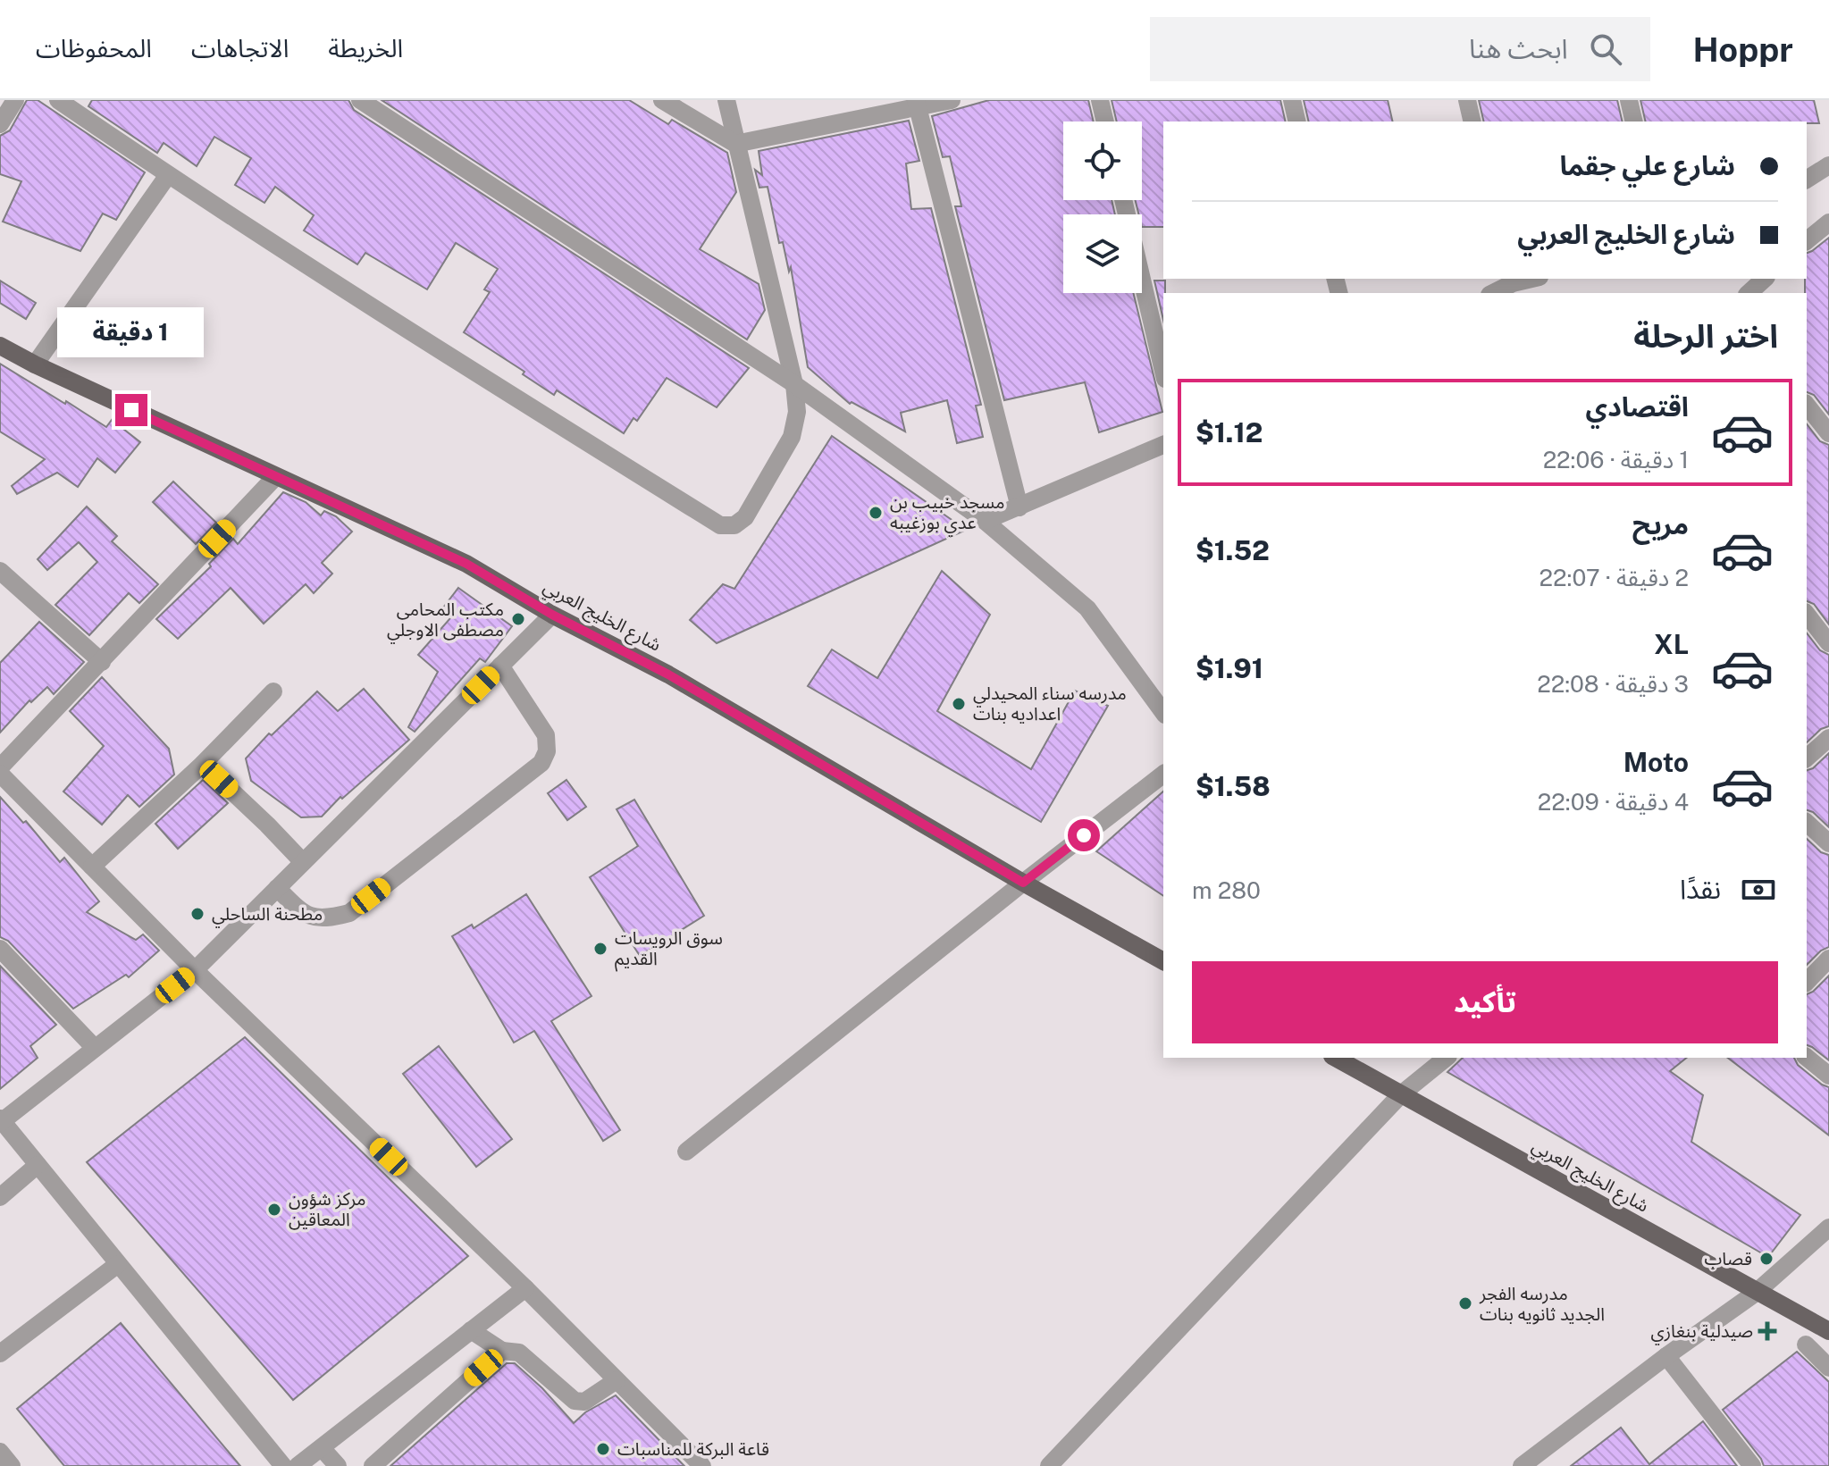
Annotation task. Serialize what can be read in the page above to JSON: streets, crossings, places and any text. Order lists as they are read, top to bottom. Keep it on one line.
{"streets":{"main road":["شارع الخليج العربي"]},"places":{"other":["مسجد خبيب بن عدي بوزغيبه","مكتب المحامي مصطفى الاوجلي","مدرسه سناء المحيدلي اعداديه بنات","مطحنة الساحلي","سوق الرويسات القديم","مركز شؤون المعاقين","قصاب","مدرسه الفجر الجديد ثانويه بنات","قاعة البركة للمناسبات"],"health":["صيدلية بنغازي"]},"page":{"header":"Hoppr","search":"ابحث هنا","nav":["الخريطة","الاتجاهات","المحفوظات"],"banner":["شارع علي جقما","شارع الخليج العربي"],"heading":"اختر الرحلة","bubble":"1 دقيقة","list":[{"name":"اقتصادي","note":"1 دقيقة · 22:06","value":"$1.12"},{"name":"مريح","note":"2 دقيقة · 22:07","value":"$1.52"},{"name":"XL","note":"3 دقيقة · 22:08","value":"$1.91"},{"name":"Moto","note":"4 دقيقة · 22:09","value":"$1.58"}],"pay":["نقدًا","280 m"],"buttons":"تأكيد"}}
